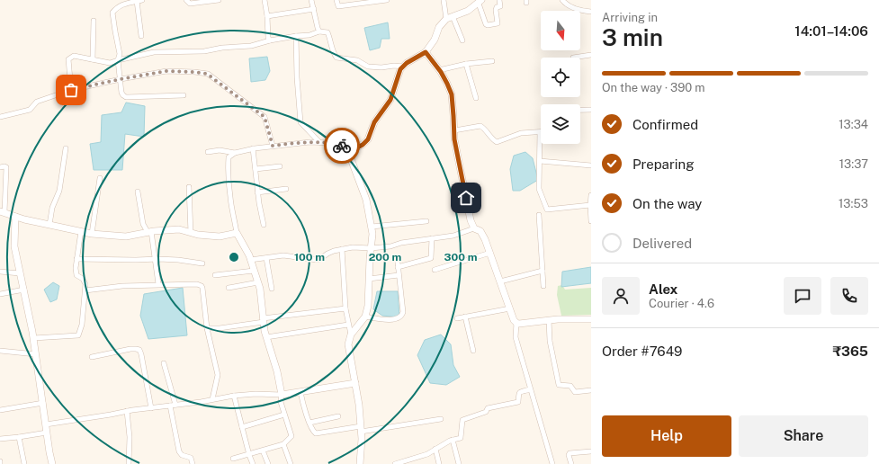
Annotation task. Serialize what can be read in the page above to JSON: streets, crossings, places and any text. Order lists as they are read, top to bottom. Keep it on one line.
{"north":"bottom","page":{"heading":["3 min","Arriving in","14:01–14:06"],"panel":["Alex","Courier · 4.6","Order #7649","₹365"],"bar":"On the way · 390 m","list":[["Confirmed","13:34"],["Preparing","13:37"],["On the way","13:53"],"Delivered"],"buttons":["Help","Share"]},"rings":["100 m","200 m","300 m"]}
